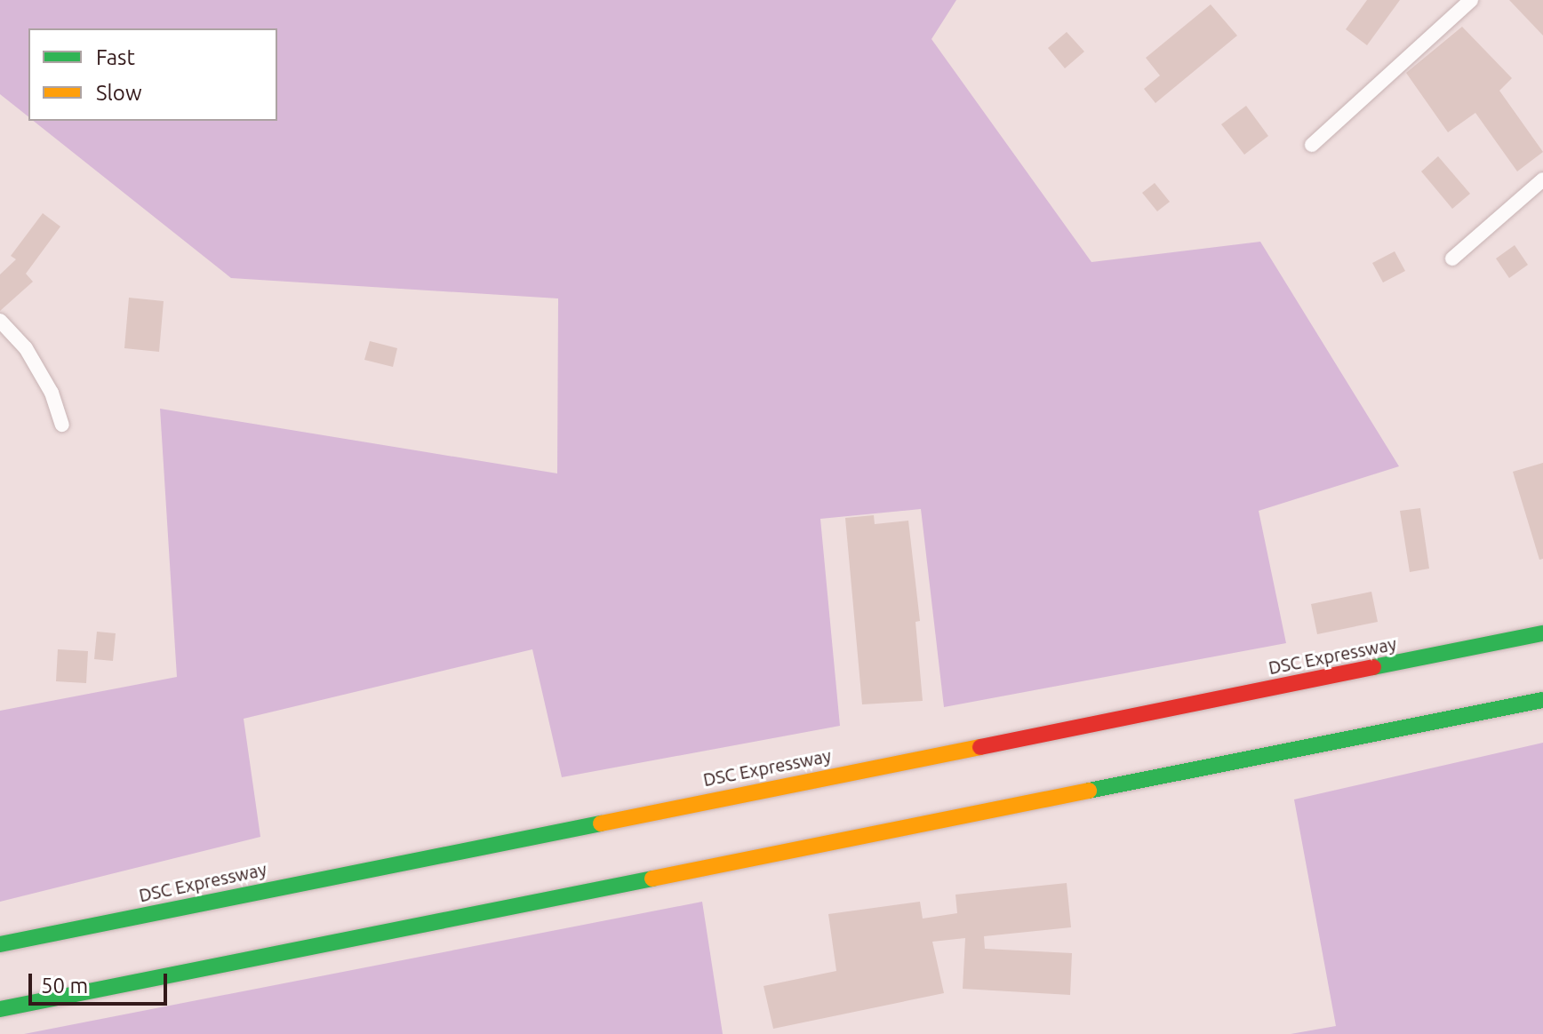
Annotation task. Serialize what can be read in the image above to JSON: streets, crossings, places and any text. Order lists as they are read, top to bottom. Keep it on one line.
{"streets":{"main road":["DSC Expressway"]},"legend":["Fast","Slow"],"scale_bar":"50 m"}
